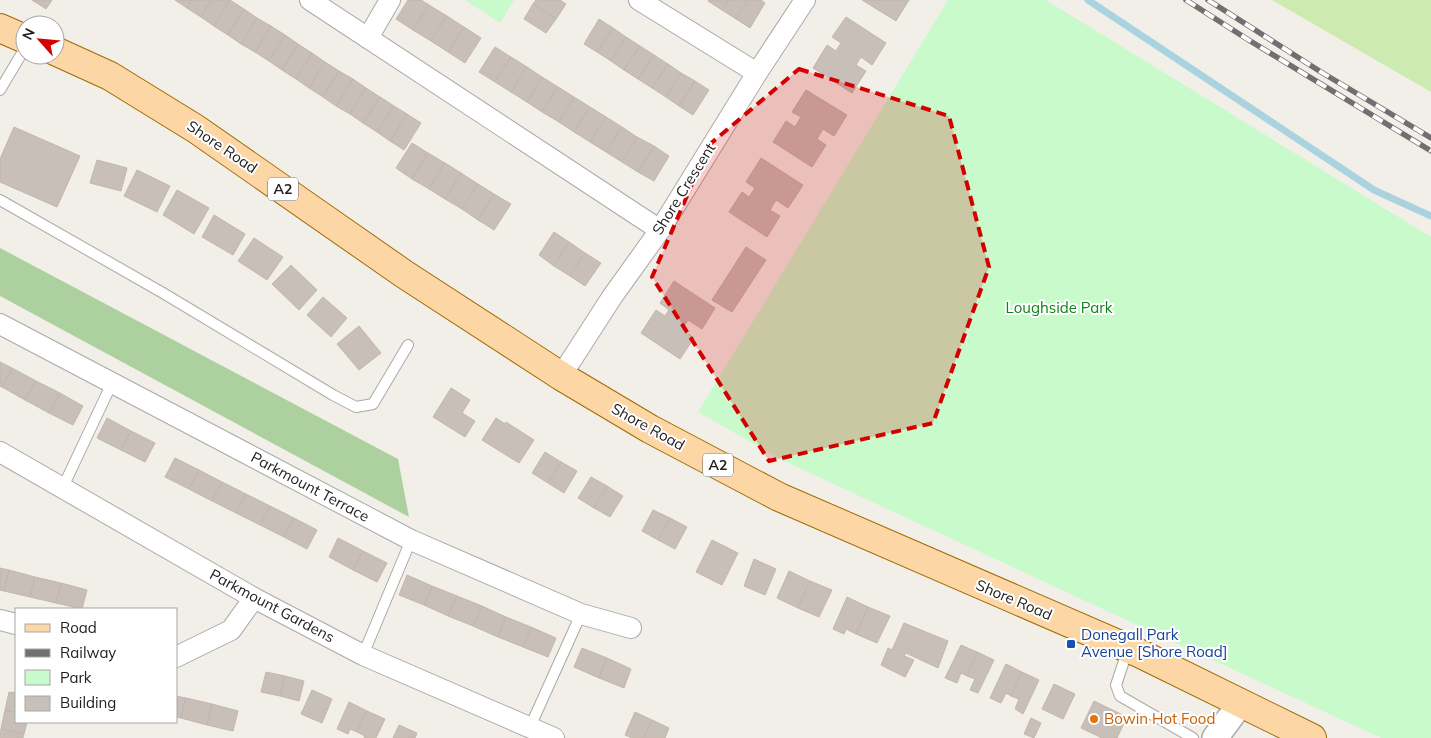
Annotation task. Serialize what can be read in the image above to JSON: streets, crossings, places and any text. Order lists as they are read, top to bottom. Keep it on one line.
{"streets":{"main road":["Shore Road","A2"],"street":["Shore Crescent","Parkmount Terrace","Parkmount Gardens"]},"crossings":[["Shore Road","Shore Crescent"]],"parks":["Loughside Park"],"places":{"transit":["Donegall Park Avenue [Shore Road]"],"other":["Bowin Hot Food"]},"legend":["Road","Railway","Park","Building"],"north":"top left"}
